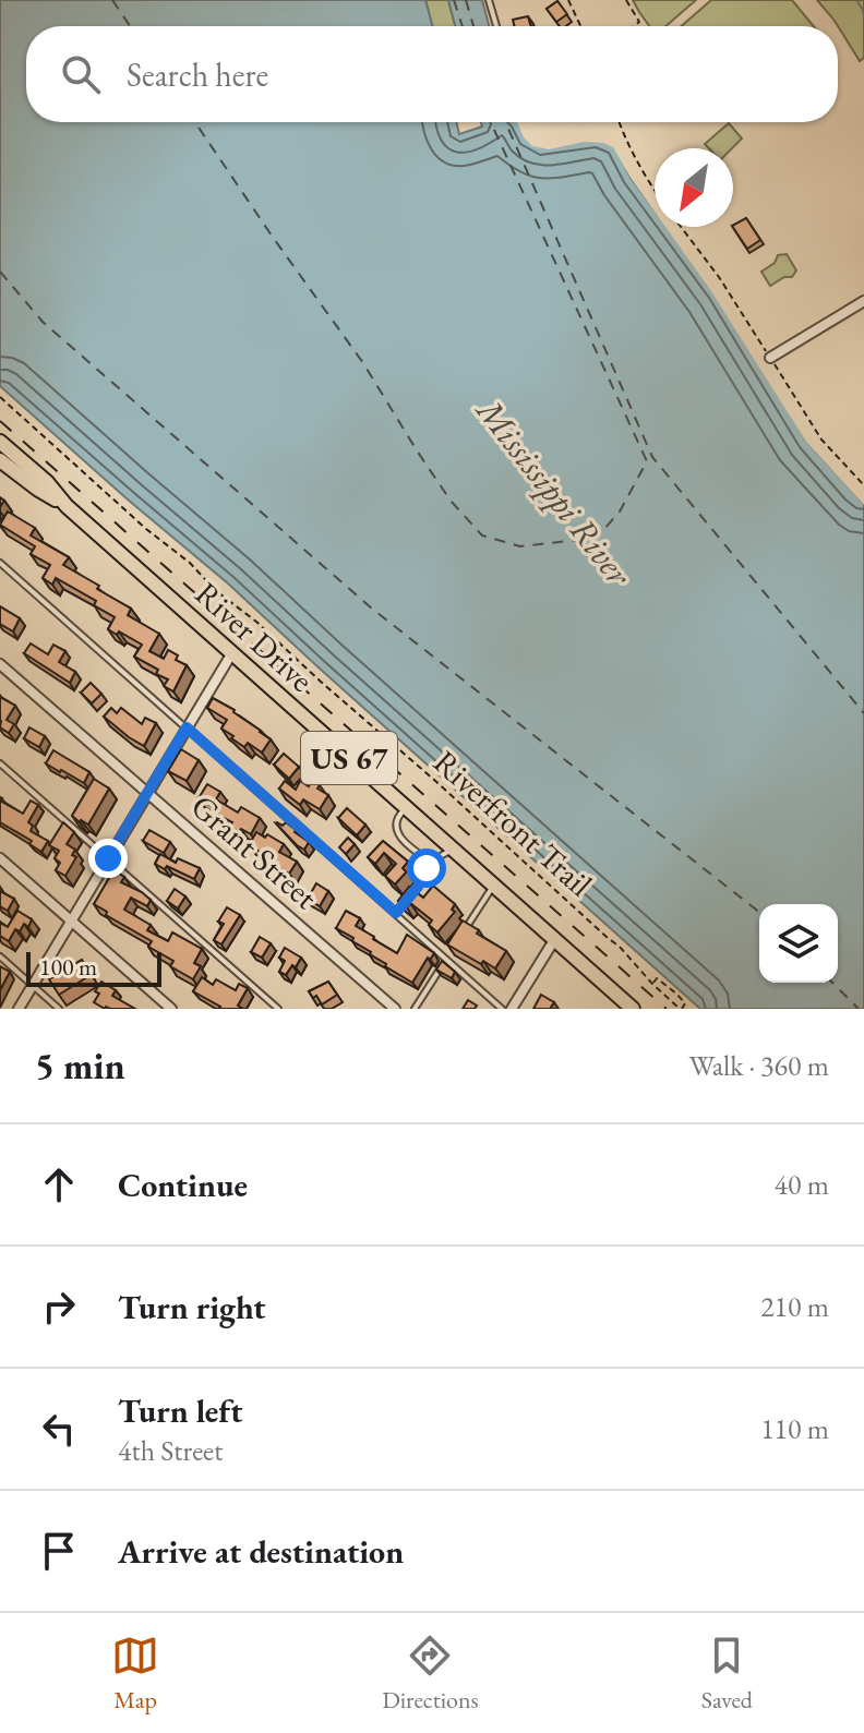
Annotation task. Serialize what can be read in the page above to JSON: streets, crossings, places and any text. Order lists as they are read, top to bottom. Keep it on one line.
{"streets":{"main road":["River Drive","US 67"],"street":["Grant Street"],"path":["Riverfront Trail"]},"crossings":[["River Drive","US 67"]],"water":["Mississippi River"],"scale_bar":"100 m","north":"bottom left","page":{"search":"Search here","scale":"100 m","heading":["5 min","Walk · 360 m"],"list":[["Continue","40 m"],["Turn right","210 m"],["Turn left","4th Street","110 m"],"Arrive at destination"],"nav":["Map","Directions","Saved"]}}
